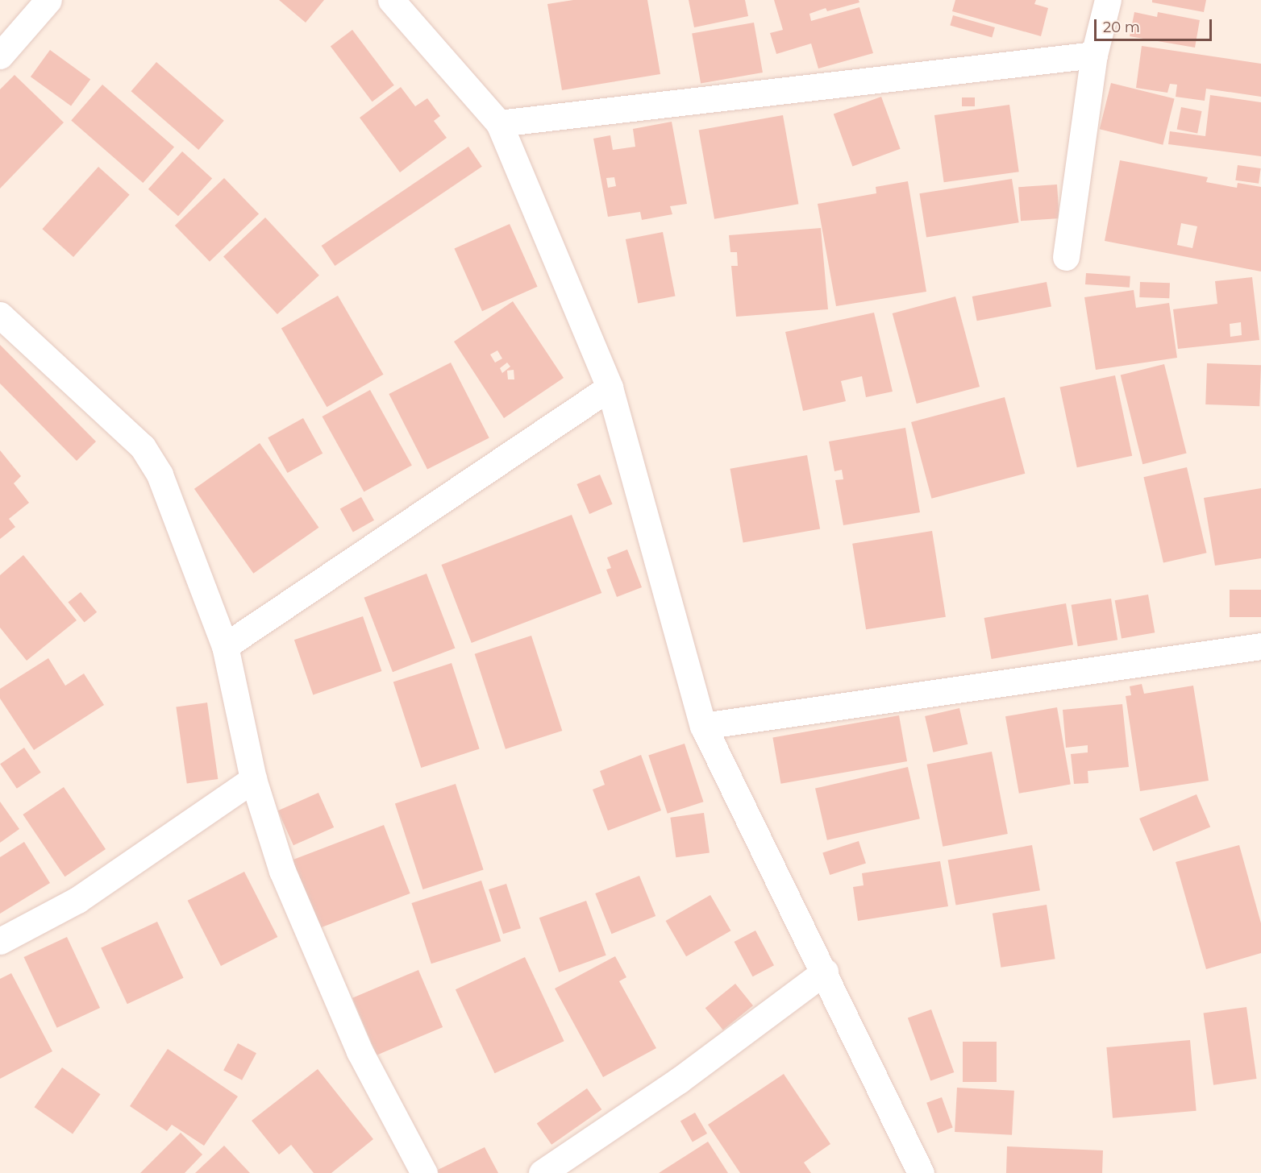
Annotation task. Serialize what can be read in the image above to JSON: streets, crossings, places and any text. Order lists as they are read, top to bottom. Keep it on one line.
{"scale_bar":"20 m"}
